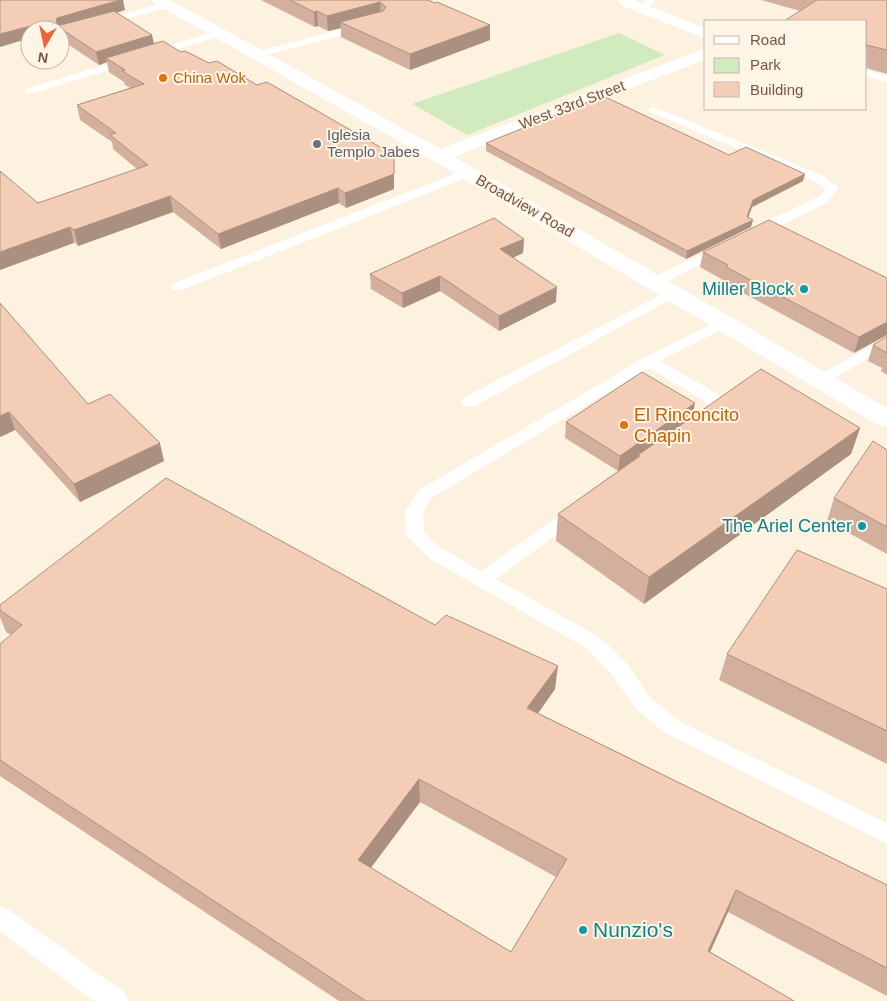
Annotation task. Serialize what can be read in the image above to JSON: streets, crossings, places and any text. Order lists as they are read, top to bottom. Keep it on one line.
{"streets":{"main road":["West 33rd Street","Broadview Road"]},"crossings":[["West 33rd Street","Broadview Road"]],"places":["China Wok","Iglesia Templo Jabes","Miller Block","El Rinconcito Chapin","The Ariel Center","Nunzio's"],"legend":["Road","Park","Building"],"north":"bottom"}
